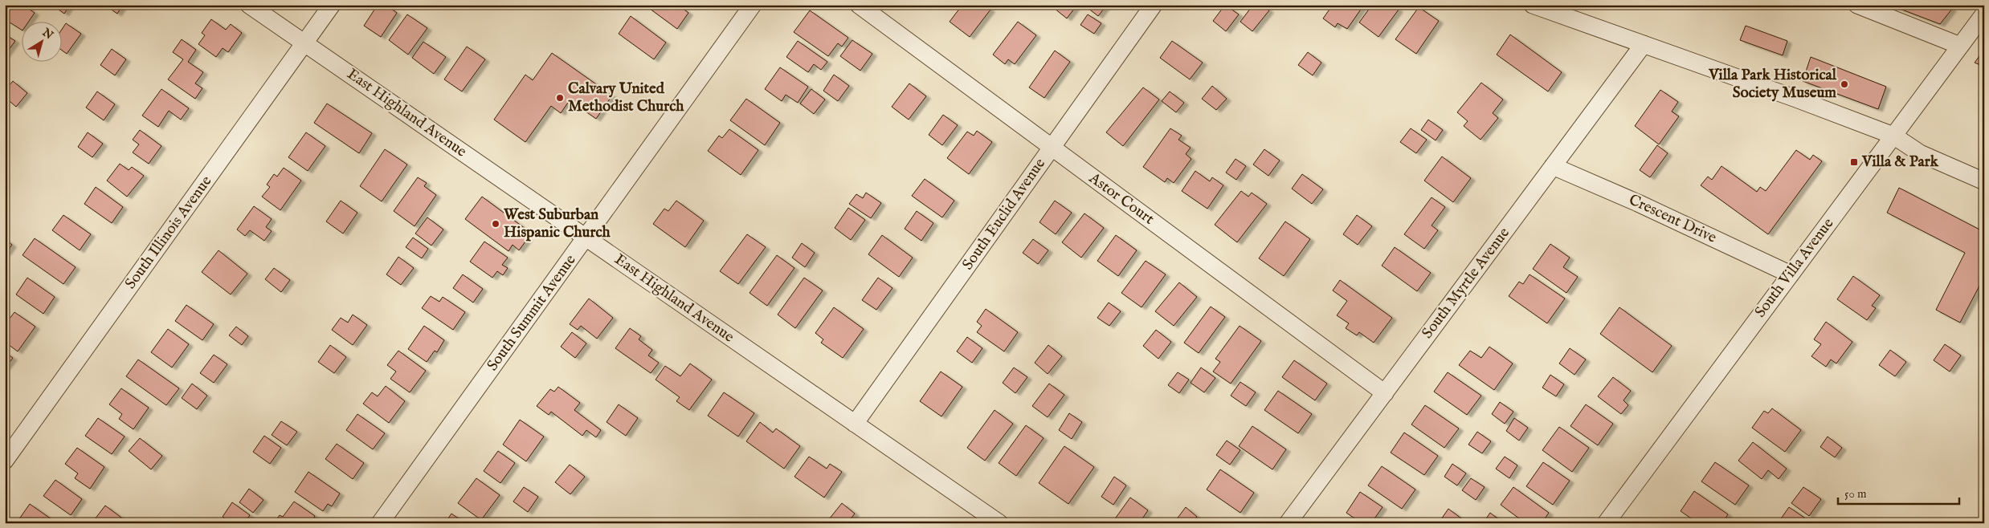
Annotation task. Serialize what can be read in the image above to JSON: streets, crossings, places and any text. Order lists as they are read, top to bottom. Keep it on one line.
{"streets":{"street":["East Highland Avenue","Astor Court","South Euclid Avenue","Crescent Drive","South Illinois Avenue","South Villa Avenue","South Myrtle Avenue","South Summit Avenue"]},"crossings":[["East Highland Avenue","South Euclid Avenue"],["East Highland Avenue","South Illinois Avenue"],["East Highland Avenue","South Summit Avenue"],["Astor Court","South Euclid Avenue"],["Astor Court","South Myrtle Avenue"],["Crescent Drive","South Villa Avenue"],["Crescent Drive","South Myrtle Avenue"]],"places":{"other":["Villa Park Historical Society Museum","Calvary United Methodist Church","West Suburban Hispanic Church"],"transit":["Villa & Park"]},"scale_bar":"50 m","north":"top right"}
